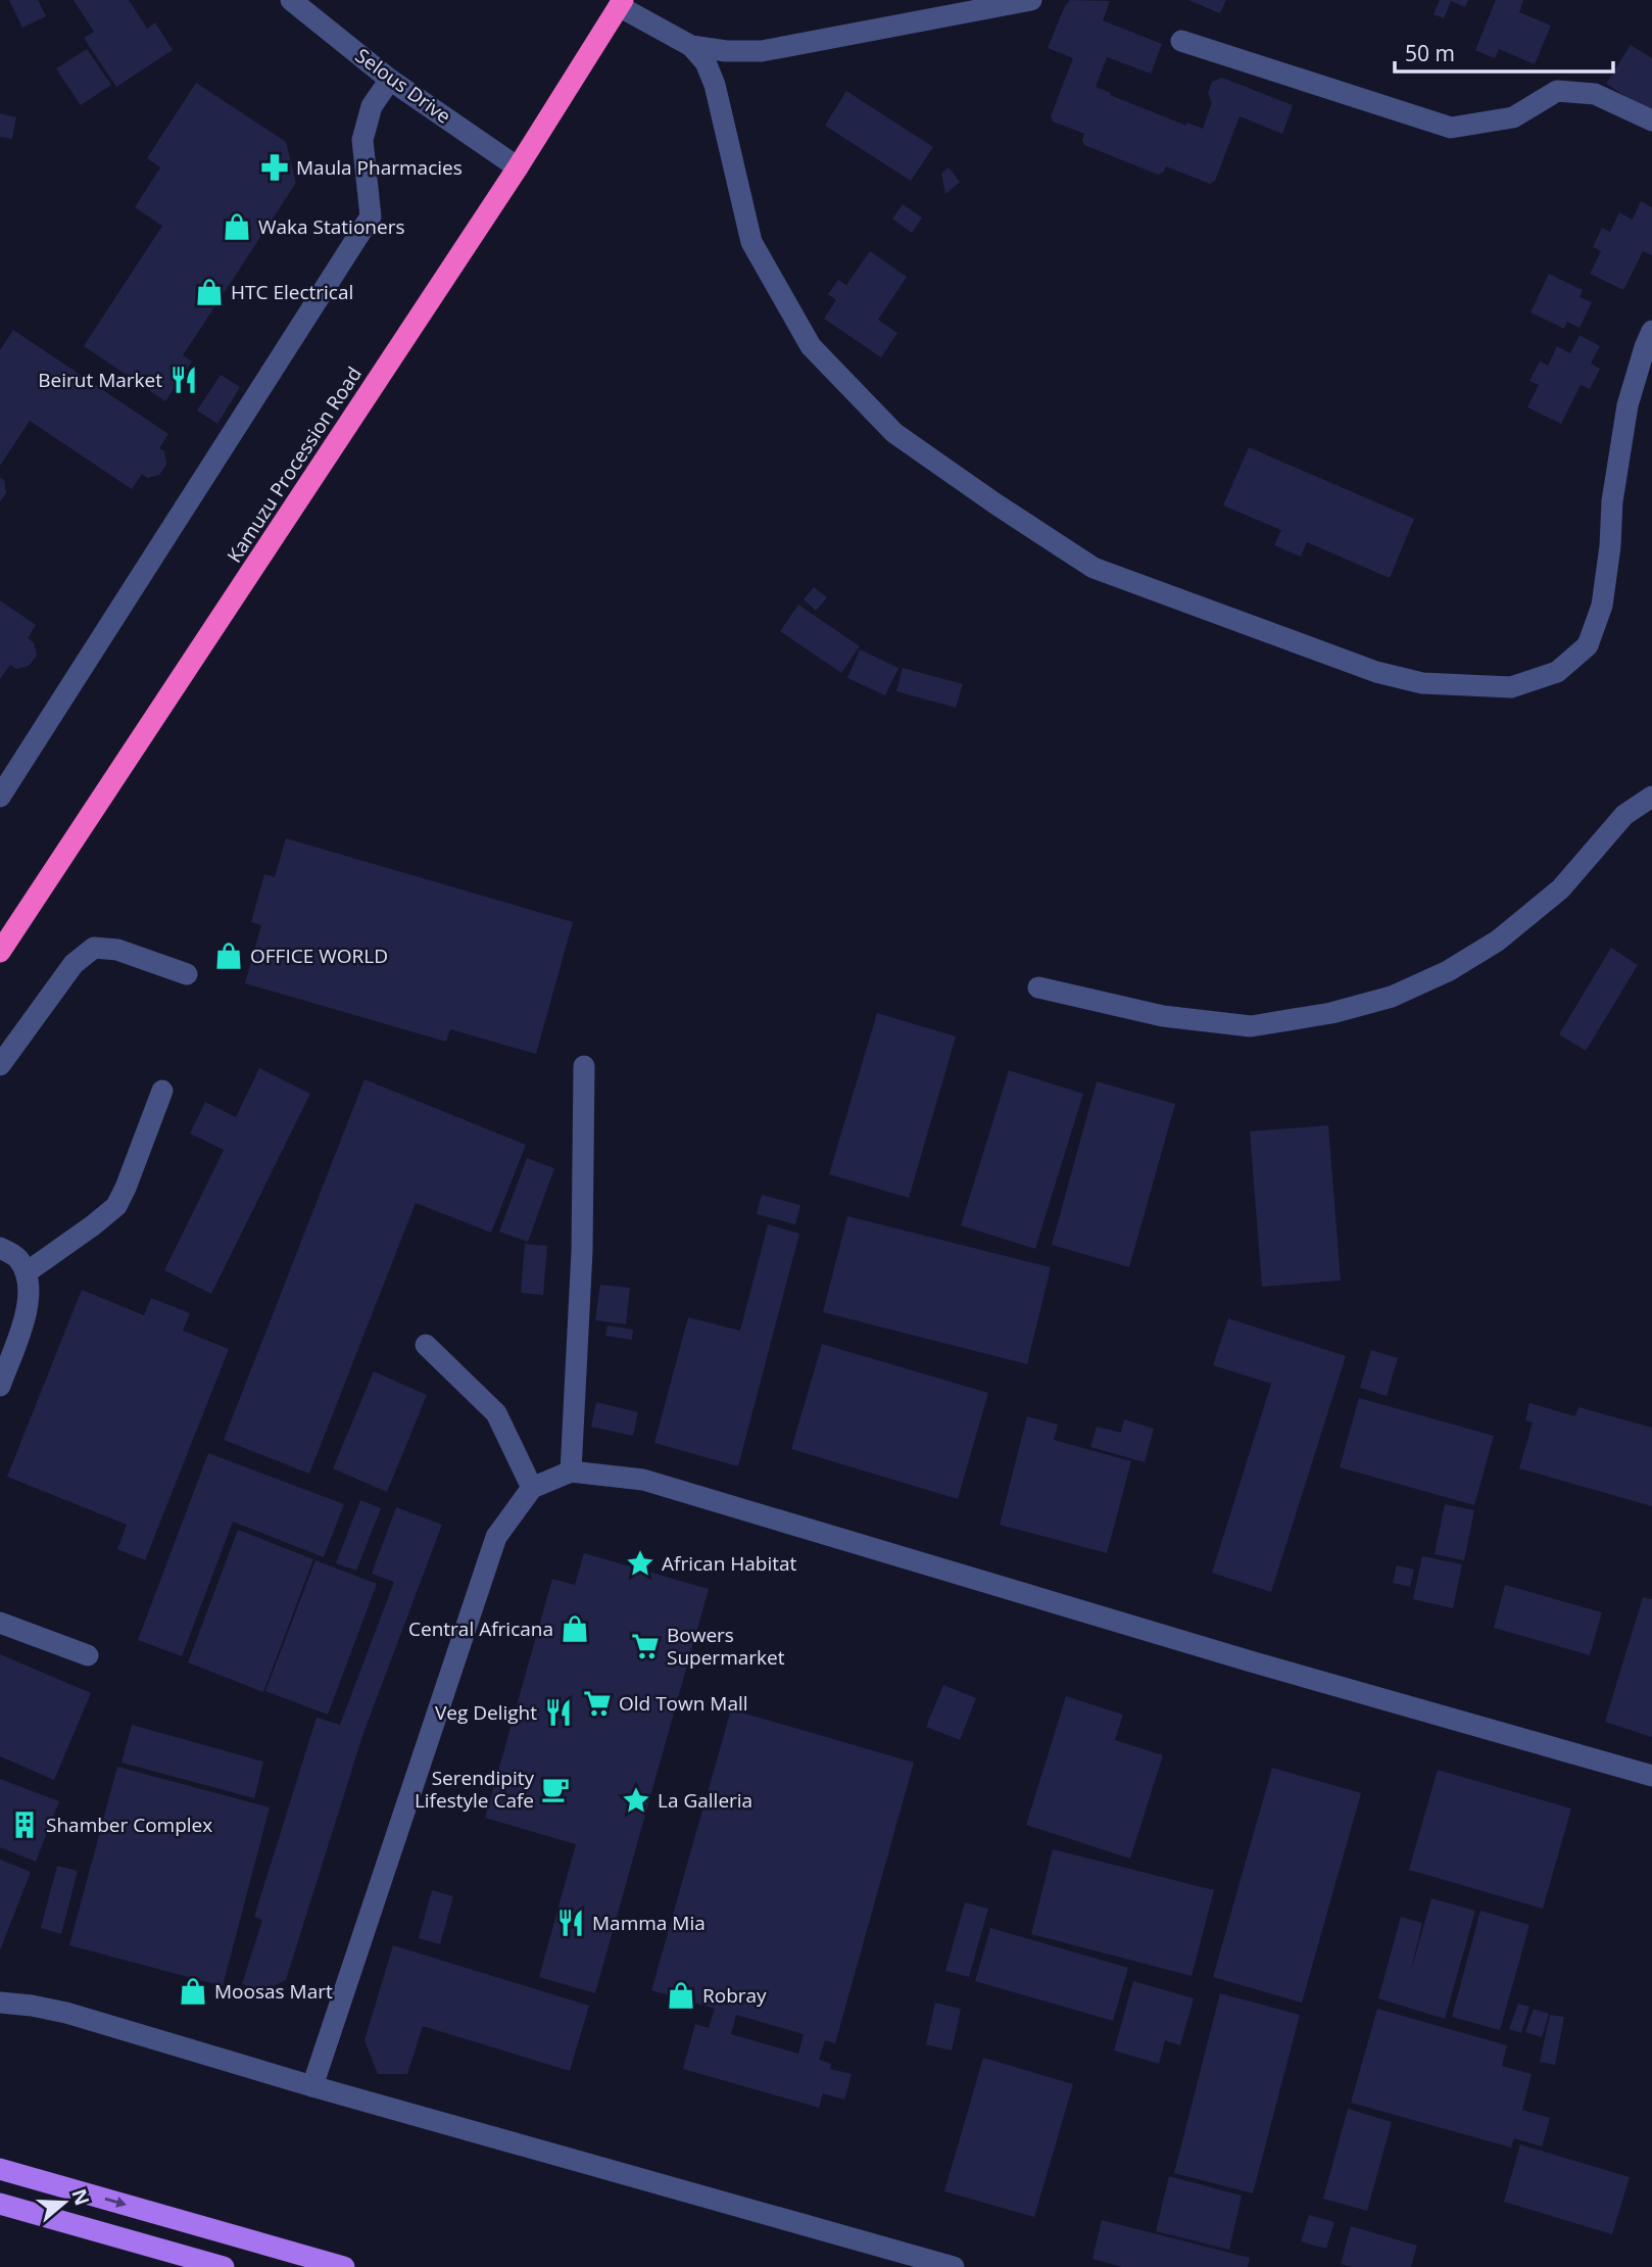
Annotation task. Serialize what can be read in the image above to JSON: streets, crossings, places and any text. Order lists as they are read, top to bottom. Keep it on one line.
{"streets":{"highway":["Kamuzu Procession Road"],"street":["Selous Drive"]},"crossings":[["Selous Drive","Kamuzu Procession Road"]],"places":{"pharmacy":["Maula Pharmacies"],"shop":["Waka Stationers","HTC Electrical","OFFICE WORLD","Central Africana","Moosas Mart","Robray"],"restaurant":["Beirut Market","Veg Delight","Mamma Mia"],"place":["African Habitat","La Galleria"],"supermarket":["Bowers Supermarket","Old Town Mall"],"cafe":["Serendipity Lifestyle Cafe"],"building":["Shamber Complex"]},"scale_bar":"50 m","north":"right"}
